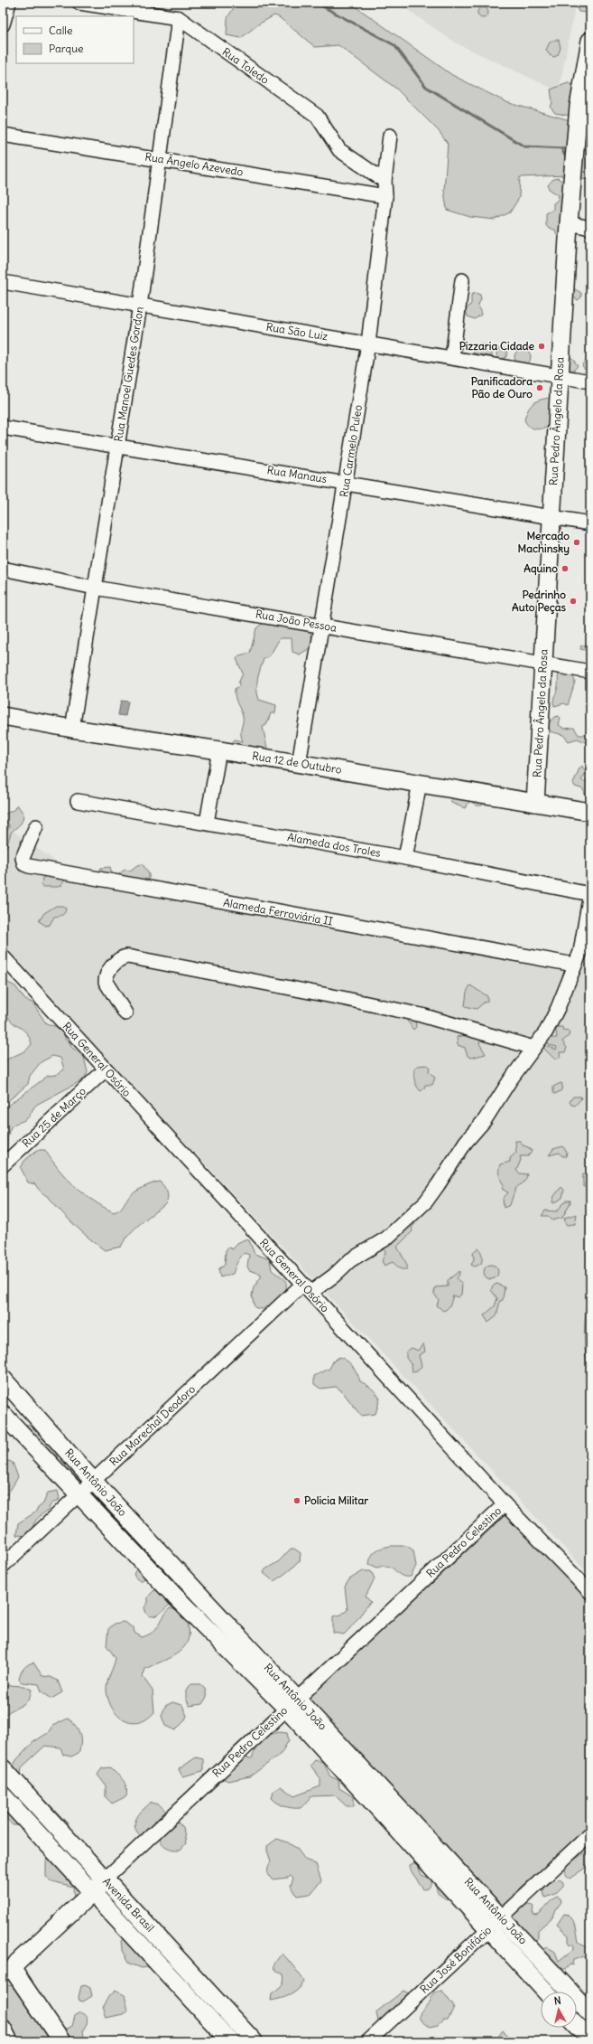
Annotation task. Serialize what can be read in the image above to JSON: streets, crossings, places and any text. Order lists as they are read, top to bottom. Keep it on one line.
{"streets":{"main road":["Rua Pedro Ângelo da Rosa","Rua 12 de Outubro","Rua Antônio João","Rua Pedro Celestino","Avenida Brasil"],"street":["Rua Toledo","Rua Ângelo Azevedo","Rua São Luiz","Rua Manoel Guedes Gordon","Rua Carmelo Puleo","Rua Manaus","Rua João Pessoa","Alameda dos Troles","Alameda Ferroviária II","Rua General Osório","Rua 25 de Março","Rua Marechal Deodoro","Rua José Bonifácio"]},"crossings":[["Rua Toledo","Rua Manoel Guedes Gordon"],["Rua Toledo","Rua Carmelo Puleo"],["Rua Ângelo Azevedo","Rua Manoel Guedes Gordon"],["Rua Ângelo Azevedo","Rua Carmelo Puleo"],["Rua São Luiz","Rua Manoel Guedes Gordon"],["Rua São Luiz","Rua Pedro Ângelo da Rosa"],["Rua São Luiz","Rua Carmelo Puleo"],["Rua Manoel Guedes Gordon","Rua Manaus"],["Rua Manoel Guedes Gordon","Rua João Pessoa"],["Rua Manoel Guedes Gordon","Rua 12 de Outubro"],["Rua Pedro Ângelo da Rosa","Rua Manaus"],["Rua Pedro Ângelo da Rosa","Rua João Pessoa"],["Rua Pedro Ângelo da Rosa","Rua 12 de Outubro"],["Rua Carmelo Puleo","Rua Manaus"],["Rua Carmelo Puleo","Rua João Pessoa"],["Rua Carmelo Puleo","Rua 12 de Outubro"],["Alameda dos Troles","Rua Marechal Deodoro"],["Alameda Ferroviária II","Rua Marechal Deodoro"],["Rua General Osório","Rua 25 de Março"],["Rua General Osório","Rua Marechal Deodoro"],["Rua General Osório","Rua Pedro Celestino"],["Rua Marechal Deodoro","Rua Antônio João"],["Rua Antônio João","Rua Pedro Celestino"],["Rua Antônio João","Rua José Bonifácio"],["Rua Pedro Celestino","Avenida Brasil"]],"places":["Pizzaria Cidade","Panificadora Pão de Ouro","Mercado Machinsky","Aquino","Pedrinho Auto Peças","Policia Militar"],"legend":["Calle","Parque"],"north":"top"}
